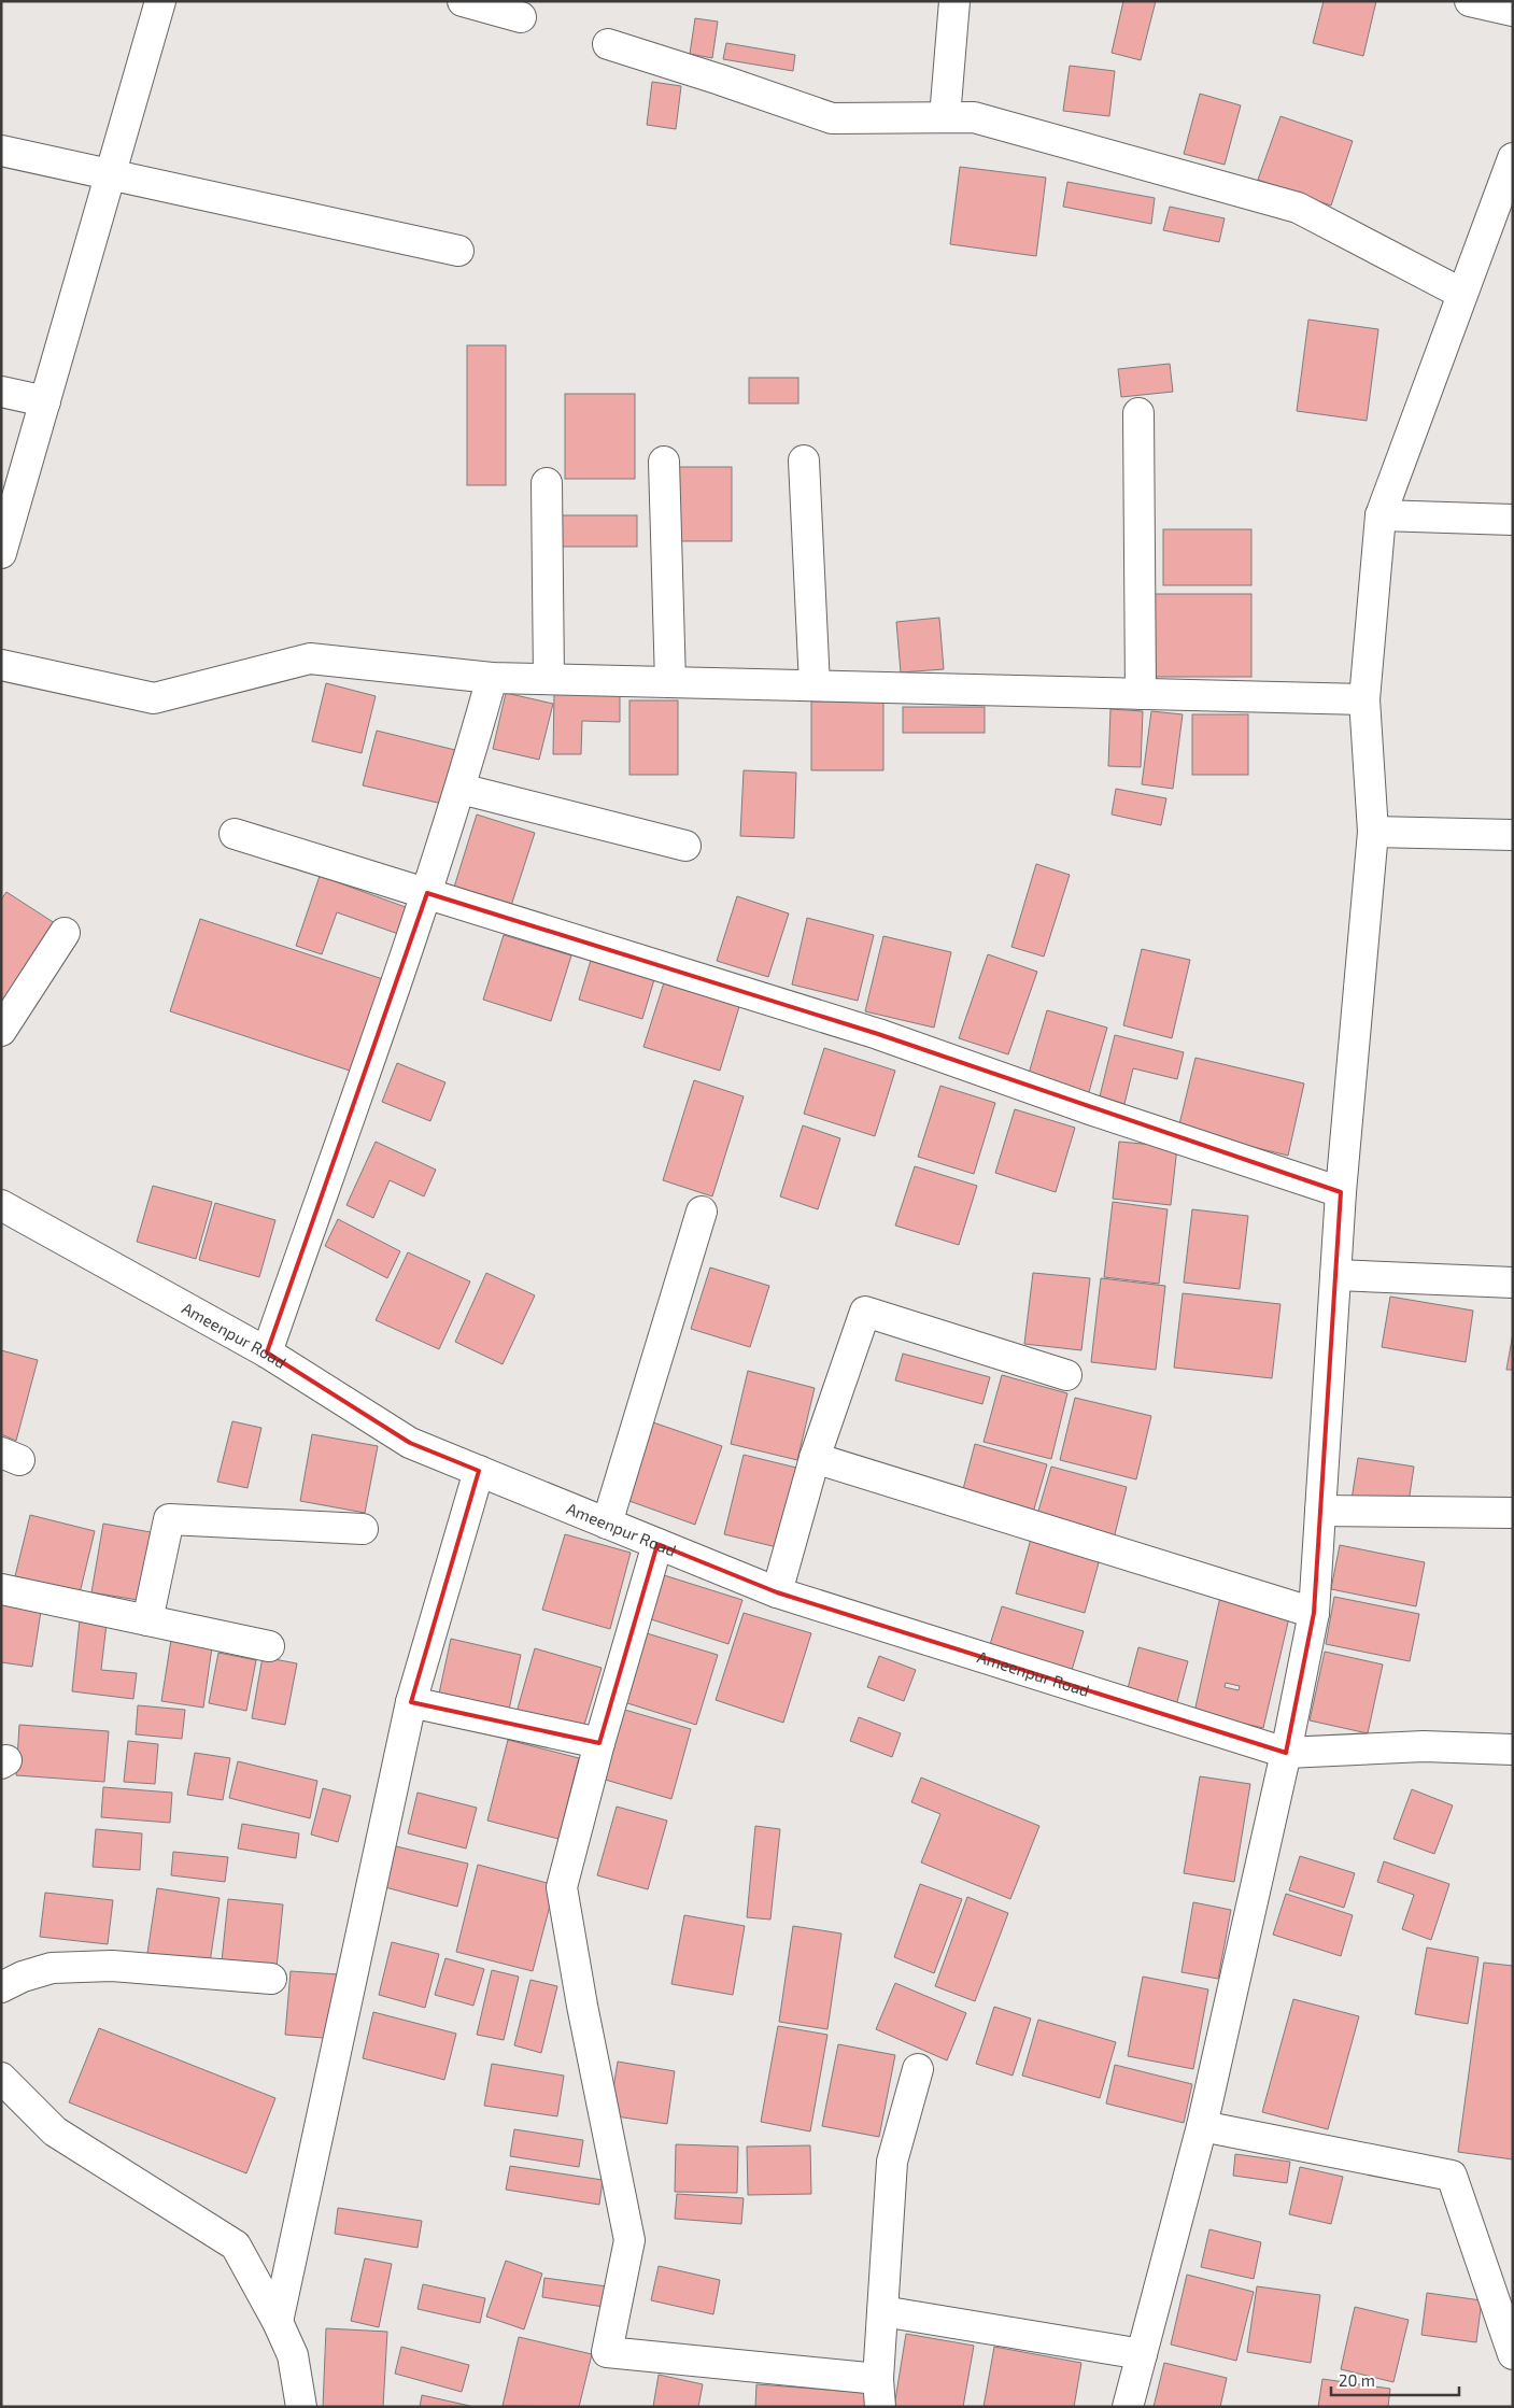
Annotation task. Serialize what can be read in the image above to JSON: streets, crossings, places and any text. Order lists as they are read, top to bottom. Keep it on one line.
{"streets":{"street":["Ameenpur Road"]},"scale_bar":"20 m"}
